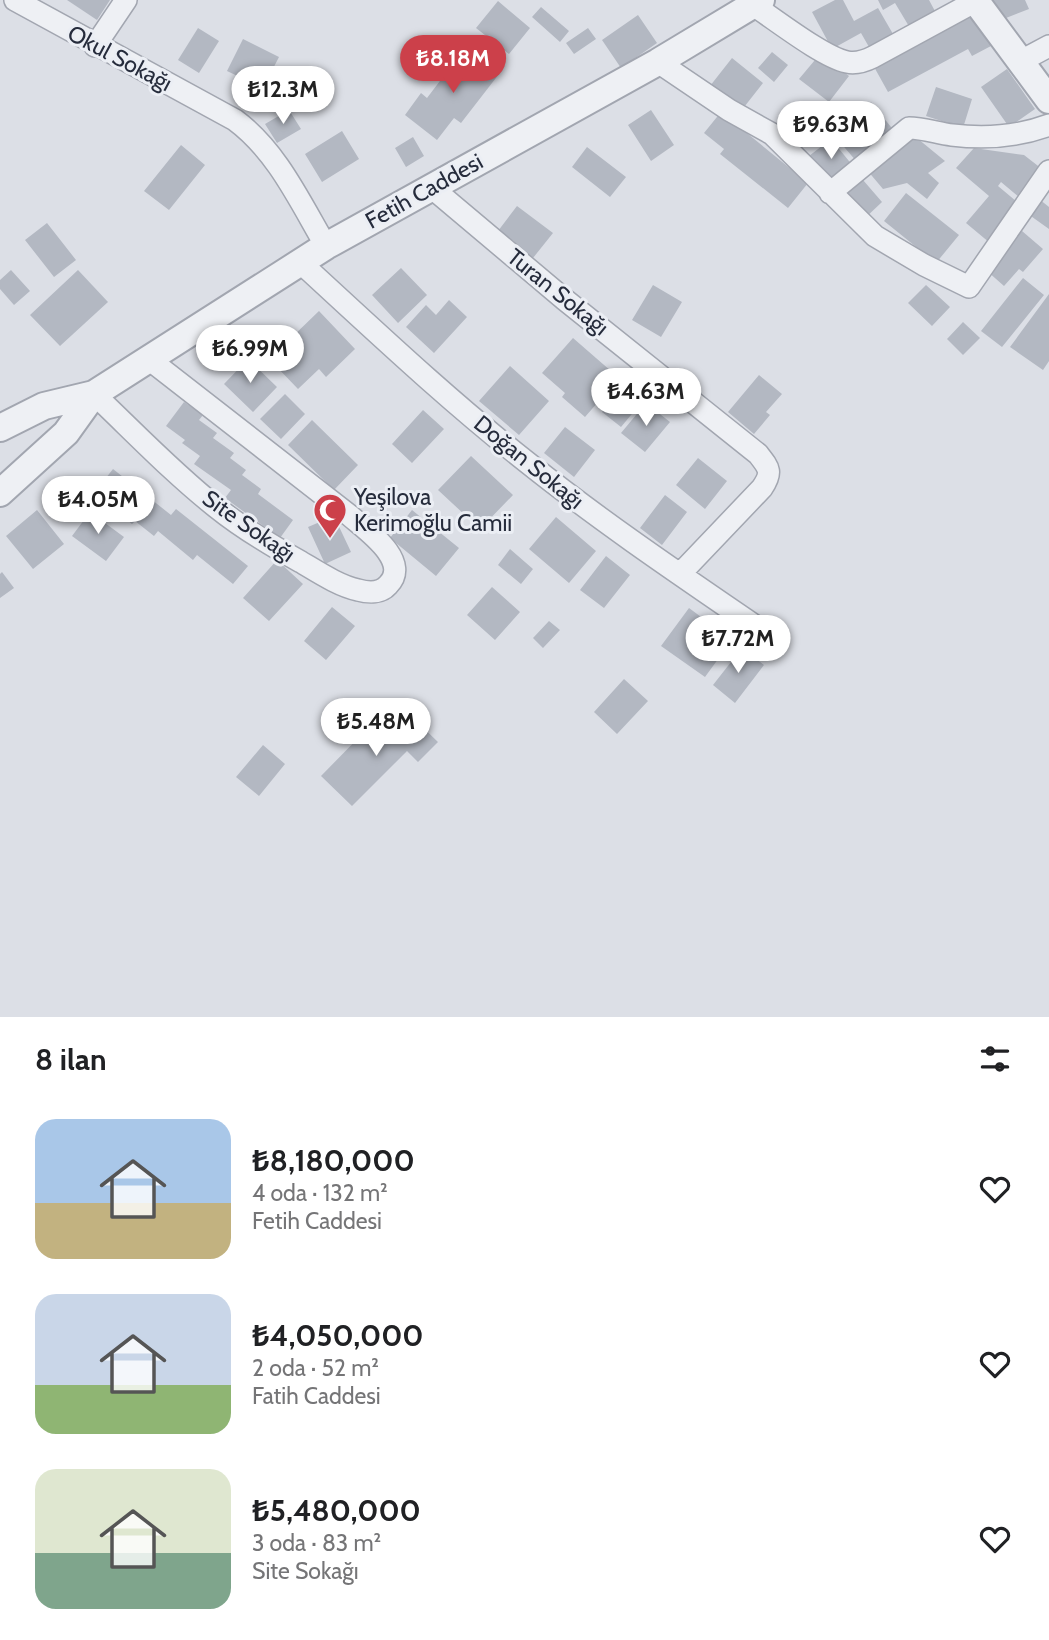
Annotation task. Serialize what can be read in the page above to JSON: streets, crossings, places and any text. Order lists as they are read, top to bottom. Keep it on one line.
{"streets":{"street":["Okul Sokağı","Fetih Caddesi","Turan Sokağı","Doğan Sokağı","Site Sokağı"]},"crossings":[["Okul Sokağı","Fetih Caddesi"],["Fetih Caddesi","Turan Sokağı"],["Fetih Caddesi","Doğan Sokağı"],["Fetih Caddesi","Site Sokağı"],["Turan Sokağı","Doğan Sokağı"]],"places":{"mosque":["Yeşilova Kerimoğlu Camii"]},"page":{"price":["₺8.18M","₺12.3M","₺9.63M","₺6.99M","₺4.63M","₺4.05M","₺7.72M","₺5.48M"],"heading":"8 ilan","list":[{"name":"₺8,180,000","note":"4 oda · 132 m² · Fetih Caddesi"},{"name":"₺4,050,000","note":"2 oda · 52 m² · Fatih Caddesi"},{"name":"₺5,480,000","note":"3 oda · 83 m² · Site Sokağı"}]}}
